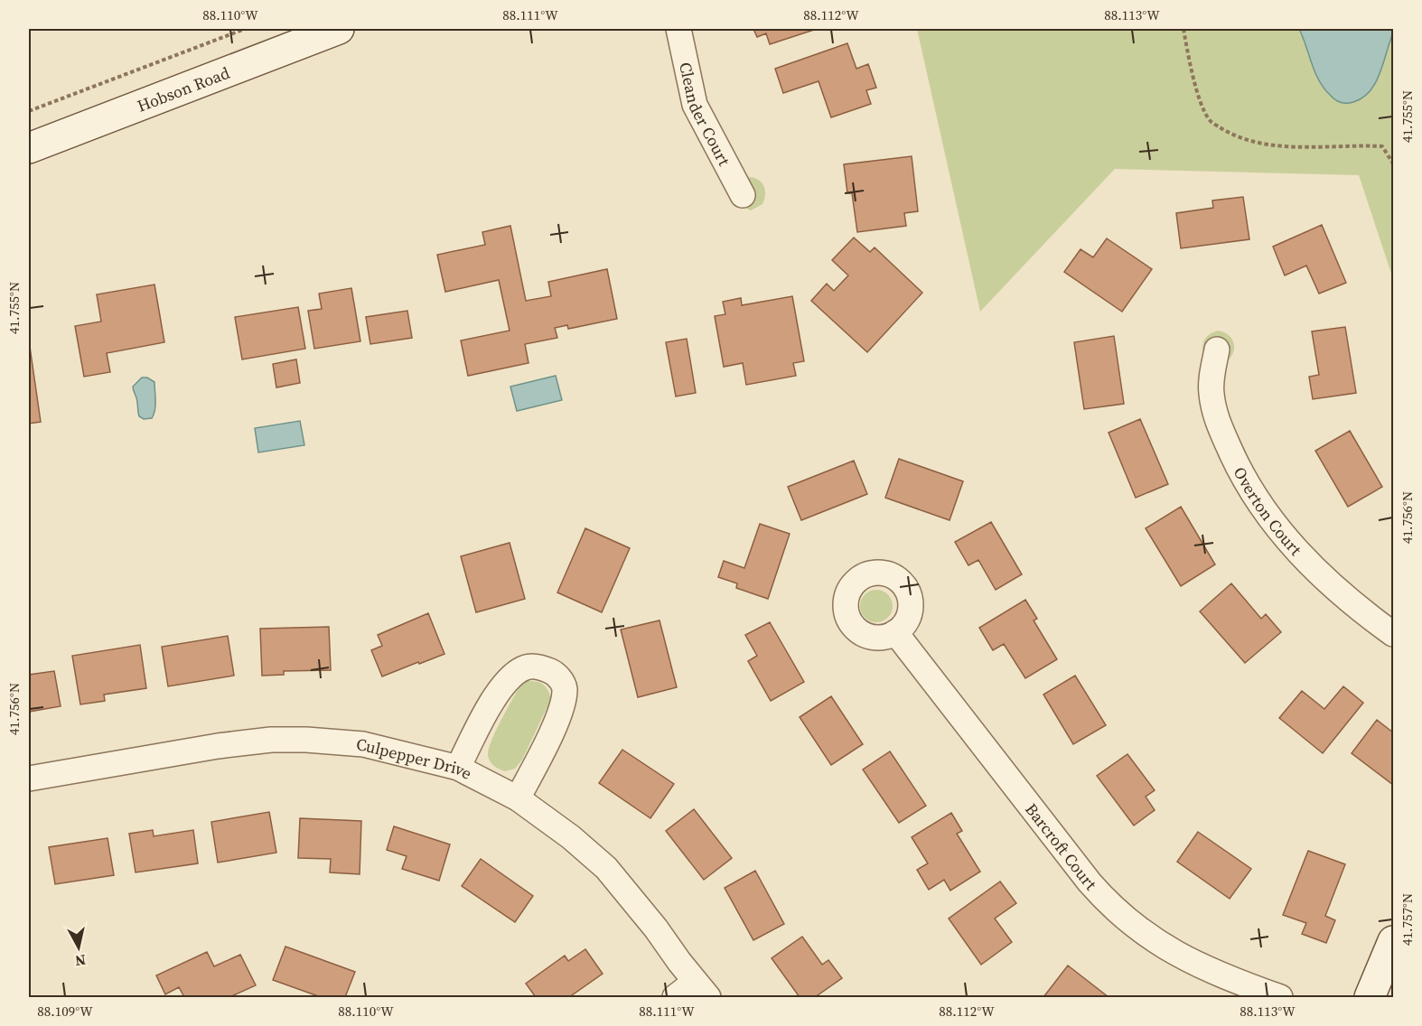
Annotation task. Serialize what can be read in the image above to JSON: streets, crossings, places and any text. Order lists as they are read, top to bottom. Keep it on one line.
{"streets":{"main road":["Hobson Road"],"street":["Cleander Court","Overton Court","Culpepper Drive","Barcroft Court"]},"north":"bottom","coordinates":["88.110°W","88.111°W","88.112°W","88.113°W","41.755°N","41.756°N","41.757°N","88.109°W"]}
